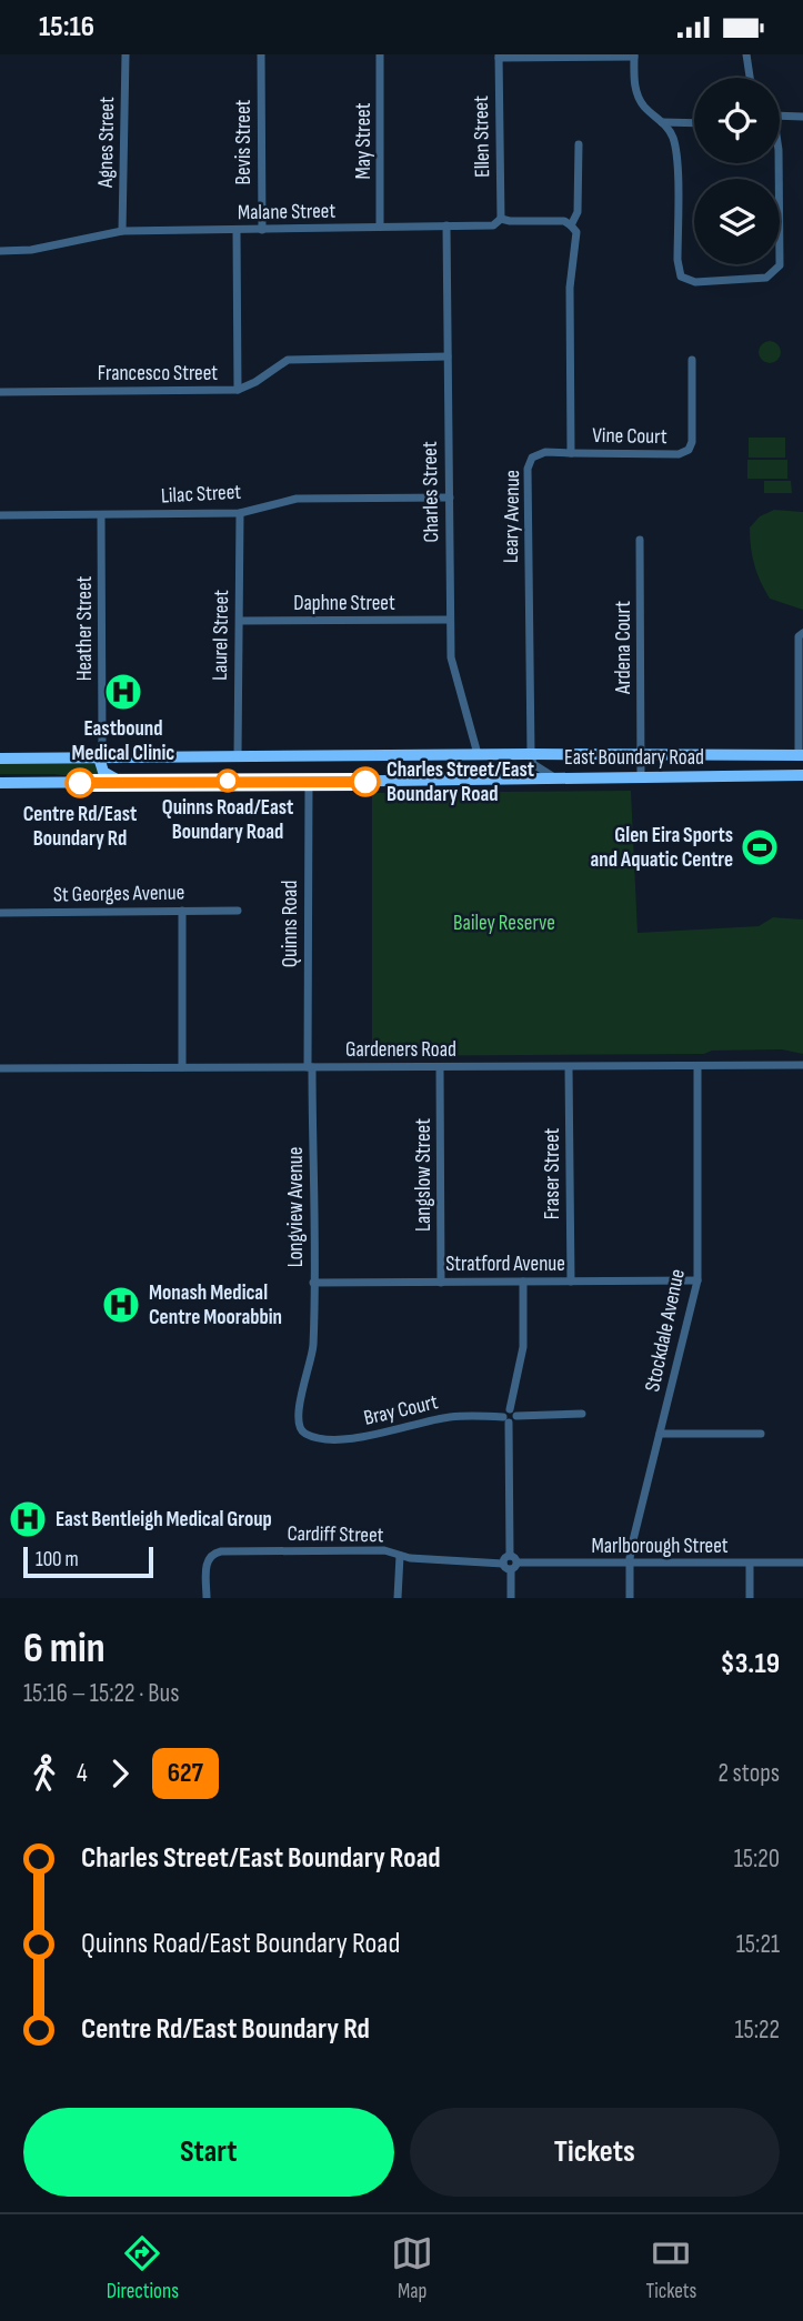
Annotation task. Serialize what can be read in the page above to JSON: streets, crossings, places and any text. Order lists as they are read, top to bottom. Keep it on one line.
{"streets":{"main road":["East Boundary Road"],"street":["Ellen Street","May Street","Agnes Street","Bevis Street","Malane Street","Francesco Street","Vine Court","Charles Street","Lilac Street","Leary Avenue","Daphne Street","Heather Street","Laurel Street","Ardena Court","St Georges Avenue","Quinns Road","Gardeners Road","Fraser Street","Langslow Street","Longview Avenue","Stratford Avenue","Stockdale Avenue","Bray Court","Cardiff Street","Marlborough Street"]},"crossings":[["Ellen Street","Malane Street"],["May Street","Malane Street"],["Agnes Street","Malane Street"],["Bevis Street","Malane Street"],["Malane Street","Charles Street"],["Francesco Street","Charles Street"],["Vine Court","Leary Avenue"],["Charles Street","Lilac Street"],["Charles Street","Daphne Street"],["Charles Street","East Boundary Road"],["Lilac Street","Heather Street"],["Lilac Street","Laurel Street"],["Leary Avenue","East Boundary Road"],["Daphne Street","Laurel Street"],["Heather Street","East Boundary Road"],["Laurel Street","East Boundary Road"],["Ardena Court","East Boundary Road"],["East Boundary Road","Quinns Road"],["Quinns Road","Gardeners Road"],["Quinns Road","Longview Avenue"],["Gardeners Road","Fraser Street"],["Gardeners Road","Langslow Street"],["Gardeners Road","Longview Avenue"],["Gardeners Road","Stockdale Avenue"],["Fraser Street","Stratford Avenue"],["Langslow Street","Stratford Avenue"],["Longview Avenue","Stratford Avenue"],["Longview Avenue","Bray Court"],["Stratford Avenue","Stockdale Avenue"],["Stockdale Avenue","Marlborough Street"],["Cardiff Street","Marlborough Street"]],"parks":["Bailey Reserve"],"places":{"hospital":["Eastbound Medical Clinic","Monash Medical Centre Moorabbin","East Bentleigh Medical Group"],"other":["Quinns Road/East Boundary Road","Charles Street/East Boundary Road","Centre Rd/East Boundary Rd"],"sports":["Glen Eira Sports and Aquatic Centre"]},"lines":["bus line 627"],"scale_bar":"100 m","page":{"status":"15:16","scale":"100 m","heading":["6 min","15:16 – 15:22 · Bus","$3.19"],"legs":["4","627","2 stops"],"list":[{"name":"Charles Street/East Boundary Road","value":"15:20"},{"name":"Quinns Road/East Boundary Road","value":"15:21"},{"name":"Centre Rd/East Boundary Rd","value":"15:22"}],"buttons":["Start","Tickets"],"tabs":["Directions","Map","Tickets"]}}
